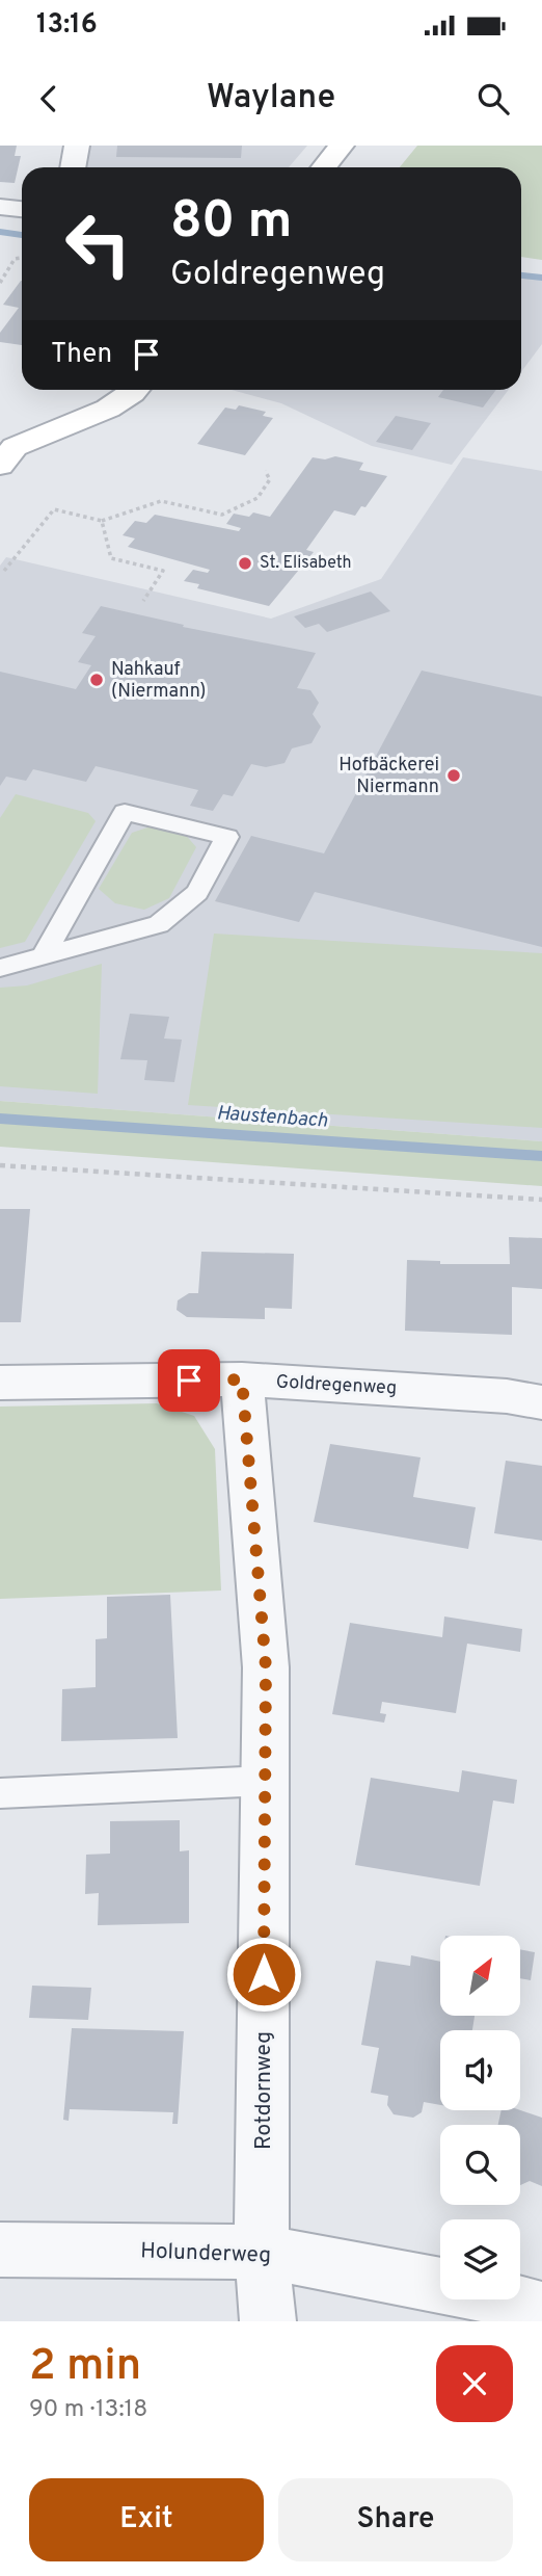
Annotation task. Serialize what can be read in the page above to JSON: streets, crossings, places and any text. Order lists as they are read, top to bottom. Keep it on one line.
{"streets":{"street":["Goldregenweg","Rotdornweg","Holunderweg"]},"crossings":[["Goldregenweg","Rotdornweg"],["Rotdornweg","Holunderweg"]],"water":["Haustenbach"],"places":["St. Elisabeth","Nahkauf (Niermann)","Hofbäckerei Niermann"],"north":"top right","page":{"status":"13:16","header":"Waylane","turn":["80 m","Goldregenweg"],"then":"Then","heading":["2 min","90 m · 13:18"],"buttons":["Exit","Share"]}}
